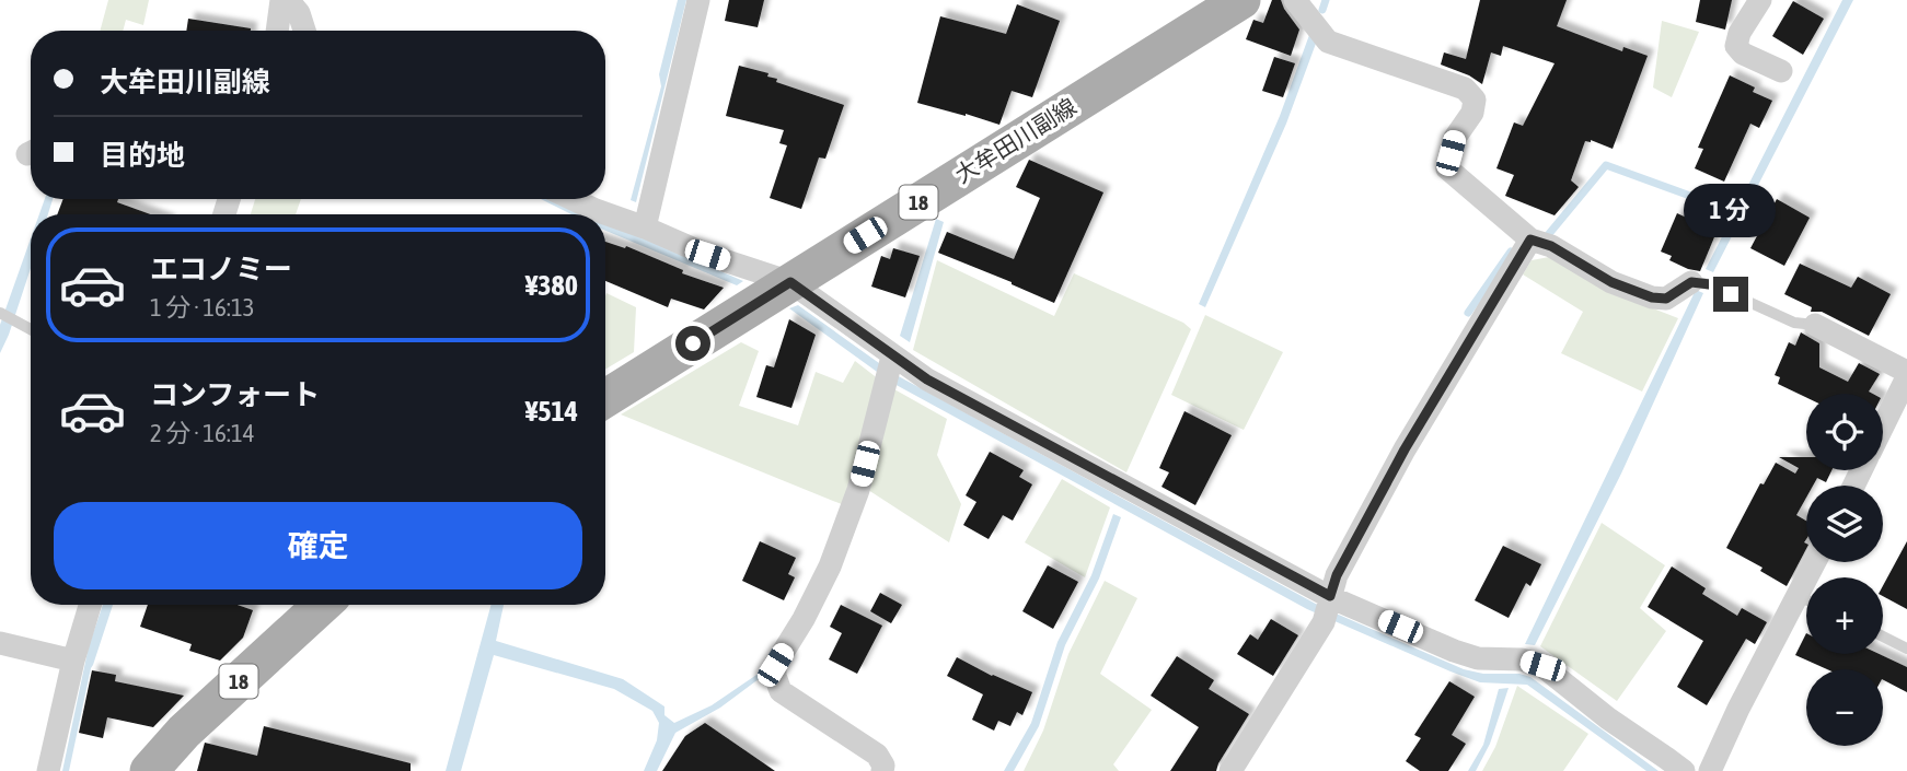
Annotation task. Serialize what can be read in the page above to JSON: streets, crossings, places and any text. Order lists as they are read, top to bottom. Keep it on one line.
{"streets":{"main road":["大牟田川副線","18"]},"page":{"banner":["大牟田川副線","目的地"],"bubble":"1 分","list":[{"name":"エコノミー","note":"1 分 · 16:13","value":"¥380"},{"name":"コンフォート","note":"2 分 · 16:14","value":"¥514"}],"map_buttons":["+","−"],"buttons":"確定"}}
